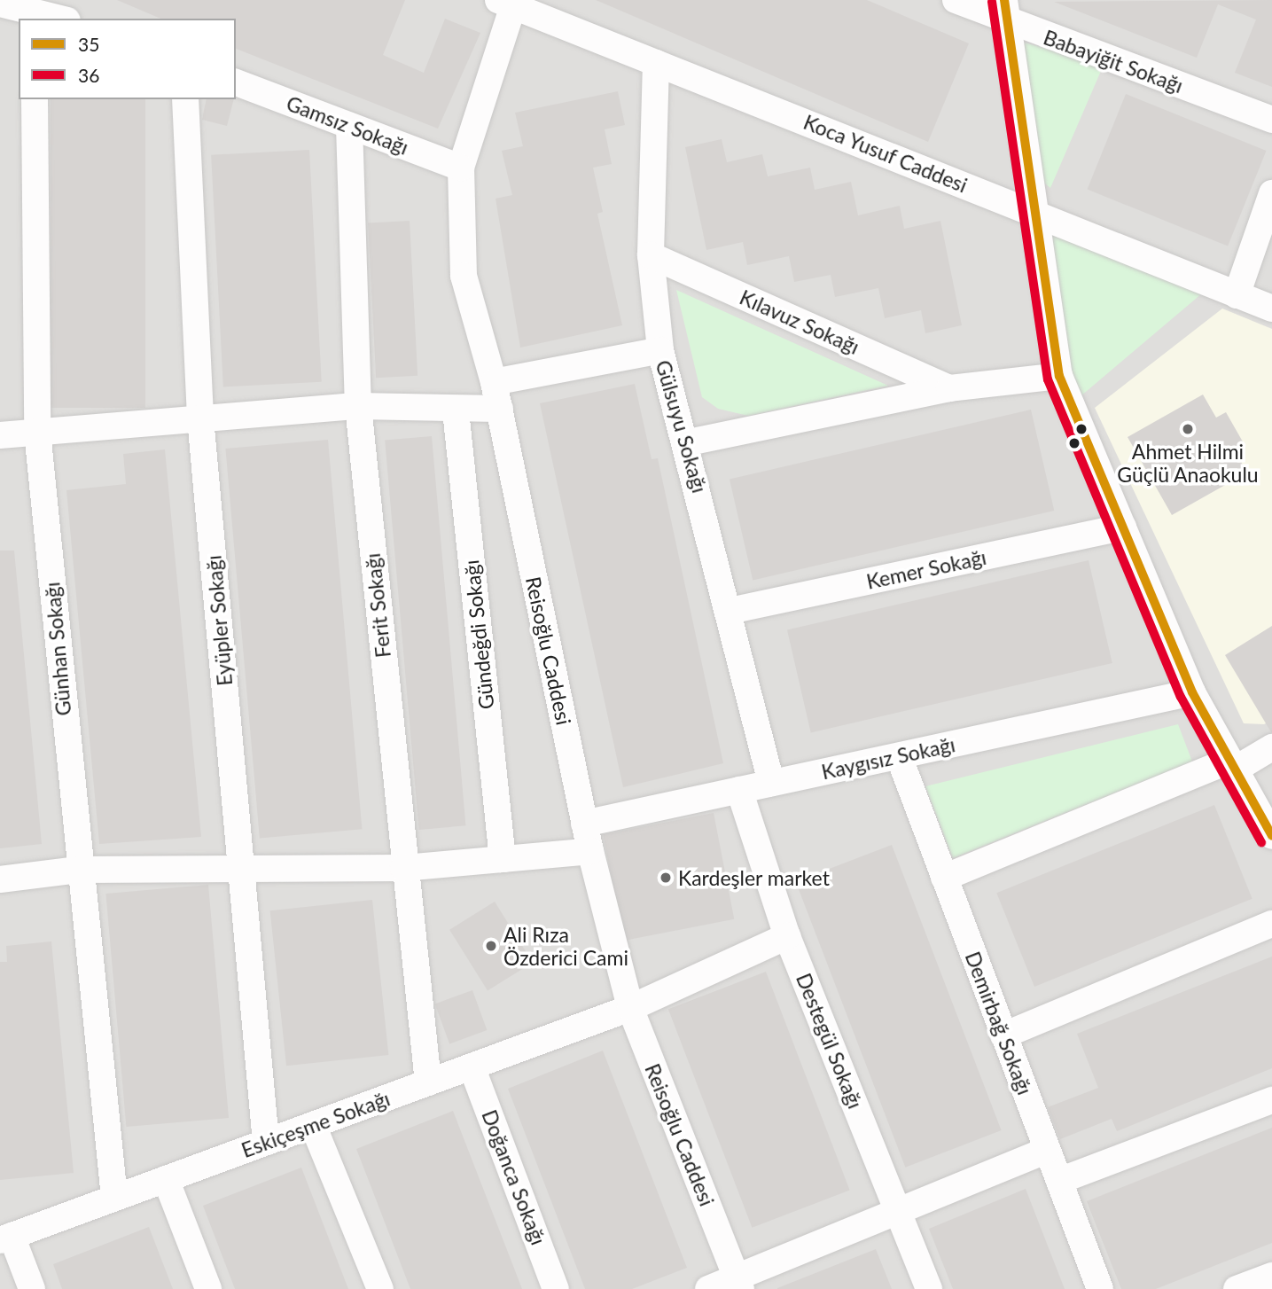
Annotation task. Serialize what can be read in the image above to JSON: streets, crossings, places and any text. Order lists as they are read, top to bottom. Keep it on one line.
{"streets":{"street":["Babayiğit Sokağı","Gamsız Sokağı","Koca Yusuf Caddesi","Kılavuz Sokağı","Gülsuyu Sokağı","Kemer Sokağı","Ferit Sokağı","Eyüpler Sokağı","Gündeğdi Sokağı","Günhan Sokağı","Reisoğlu Caddesi","Kaygısız Sokağı","Demirbağ Sokağı","Destegül Sokağı","Eskiçeşme Sokağı","Doğanca Sokağı"]},"crossings":[["Gamsız Sokağı","Ferit Sokağı"],["Gamsız Sokağı","Reisoğlu Caddesi"],["Koca Yusuf Caddesi","Gülsuyu Sokağı"],["Koca Yusuf Caddesi","Reisoğlu Caddesi"],["Kılavuz Sokağı","Gülsuyu Sokağı"],["Gülsuyu Sokağı","Kemer Sokağı"],["Gülsuyu Sokağı","Kaygısız Sokağı"],["Ferit Sokağı","Eskiçeşme Sokağı"],["Eyüpler Sokağı","Eskiçeşme Sokağı"],["Günhan Sokağı","Eskiçeşme Sokağı"],["Reisoğlu Caddesi","Kaygısız Sokağı"],["Reisoğlu Caddesi","Eskiçeşme Sokağı"],["Kaygısız Sokağı","Demirbağ Sokağı"],["Kaygısız Sokağı","Destegül Sokağı"],["Destegül Sokağı","Eskiçeşme Sokağı"],["Eskiçeşme Sokağı","Doğanca Sokağı"]],"places":["Ahmet Hilmi Güçlü Anaokulu","Kardeşler market","Ali Rıza Özderici Cami"],"lines":["transit line 35","transit line 36"],"legend":["35","36"]}
